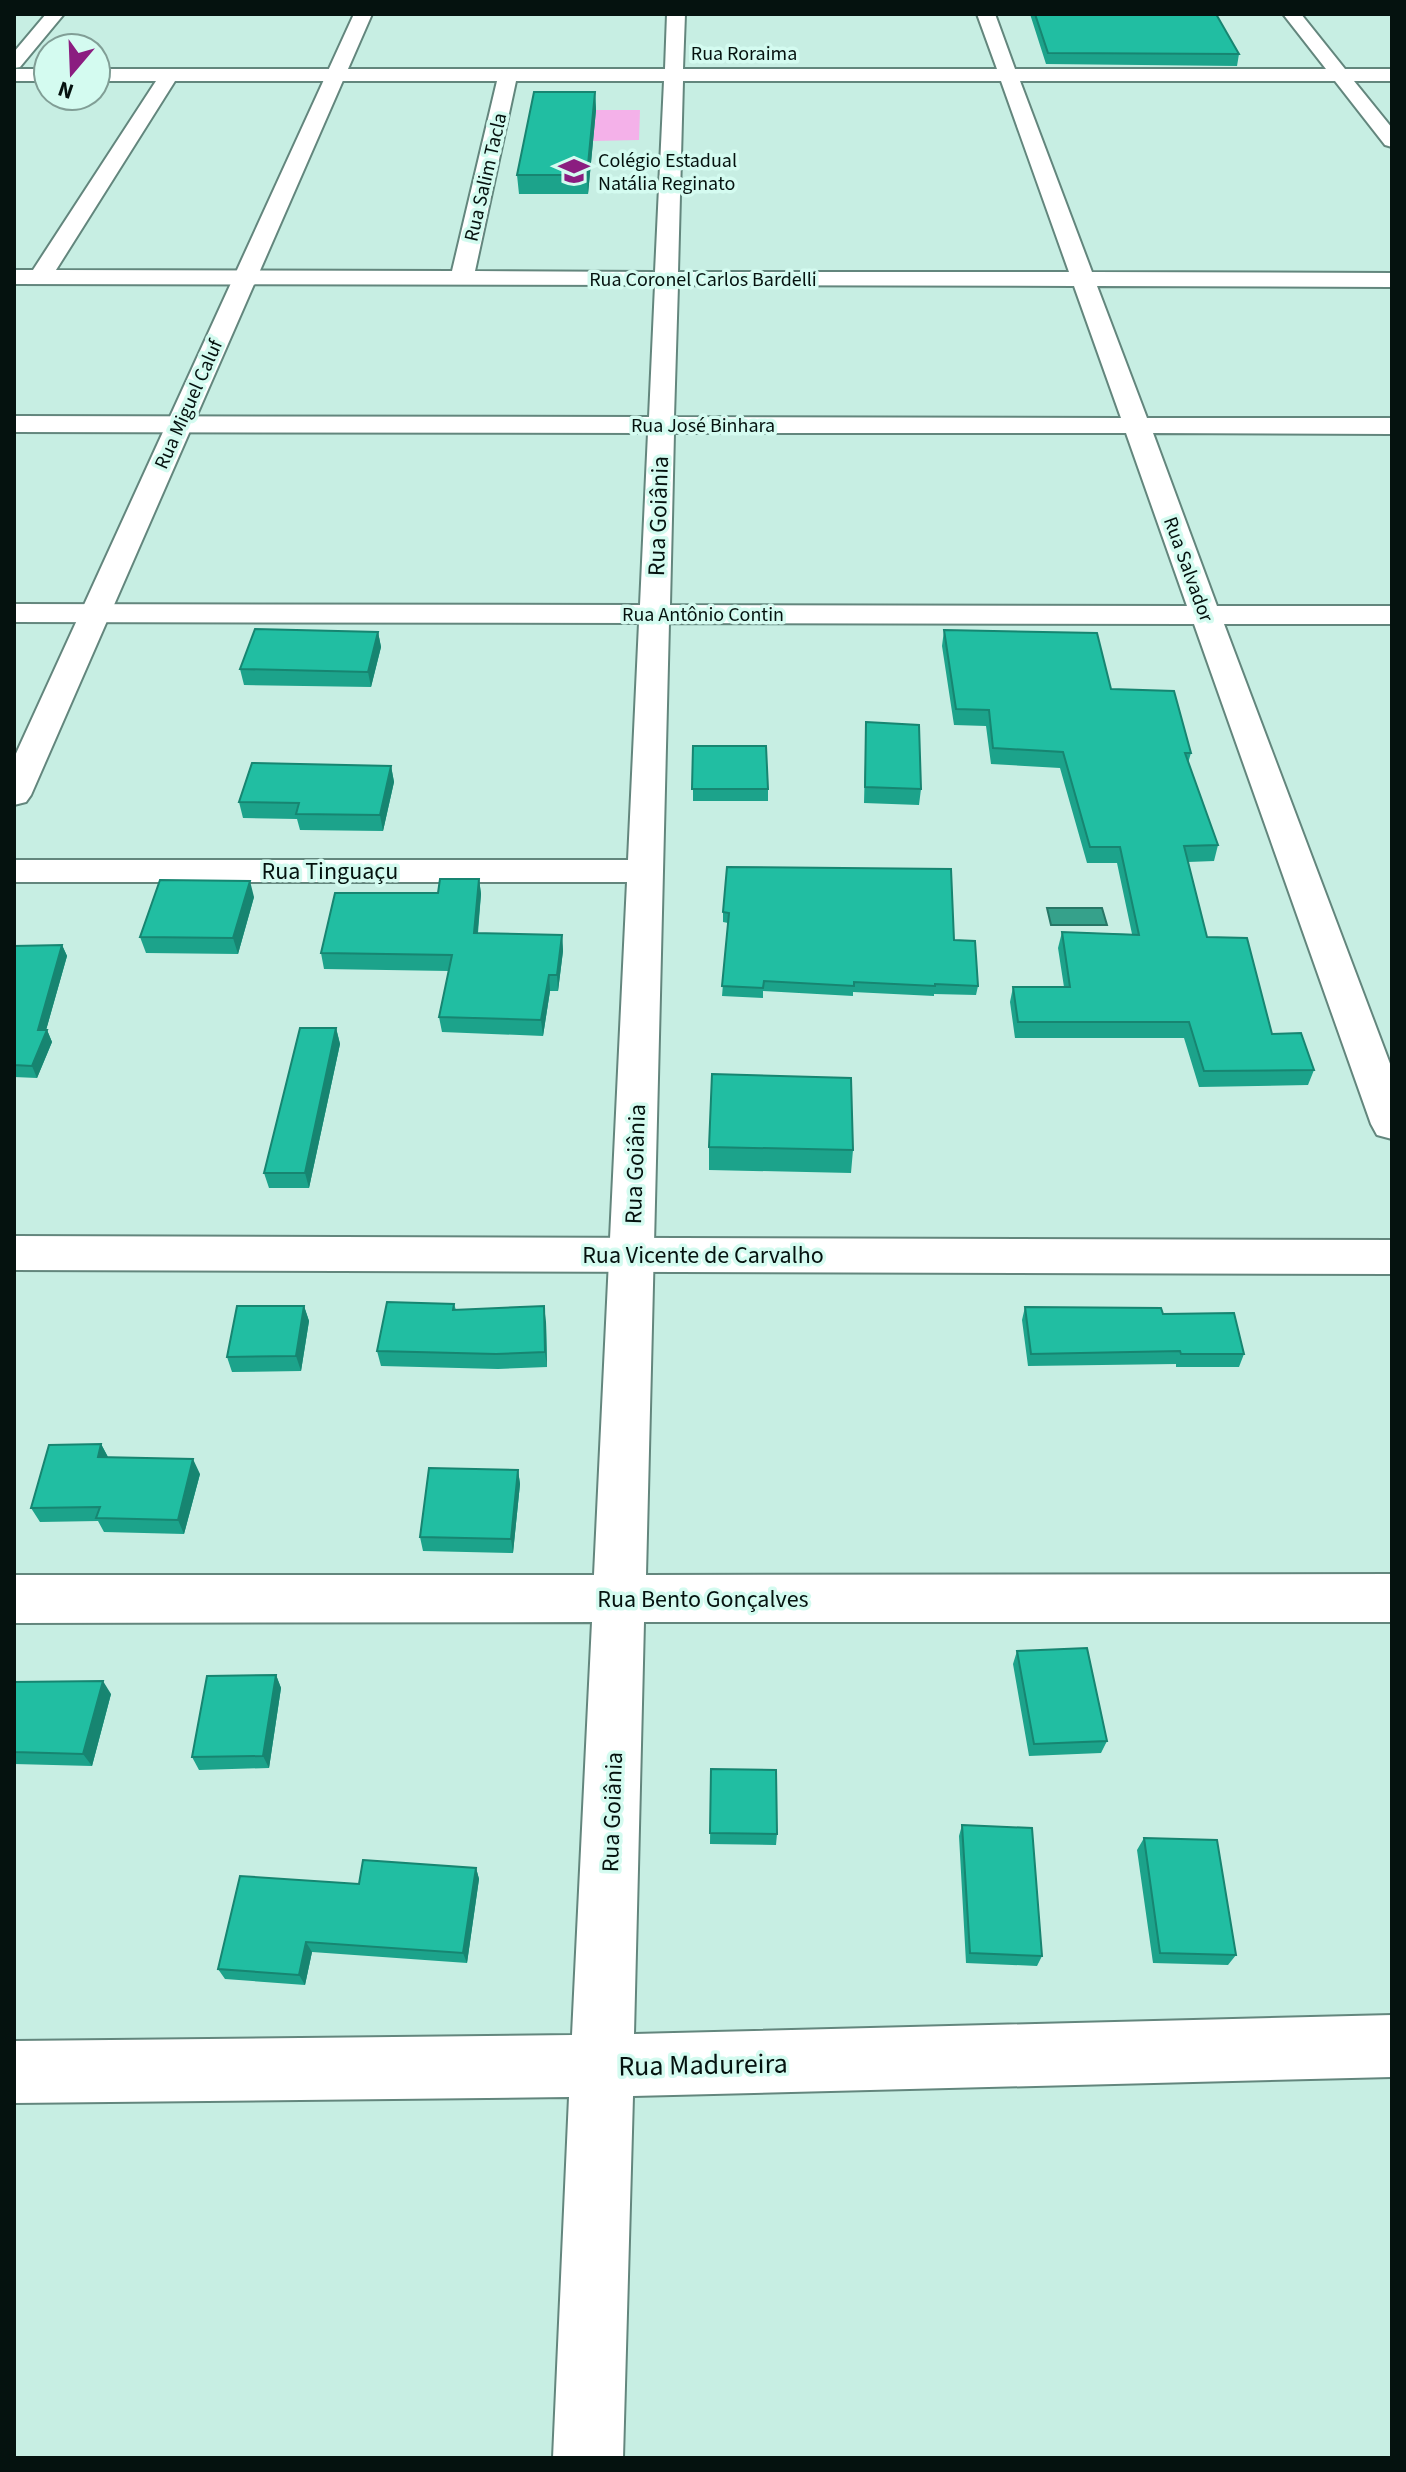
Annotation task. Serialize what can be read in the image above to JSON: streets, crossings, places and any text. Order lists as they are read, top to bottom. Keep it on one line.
{"streets":{"street":["Rua Roraima","Rua Salim Tacla","Rua Coronel Carlos Bardelli","Rua Miguel Caluf","Rua José Binhara","Rua Goiânia","Rua Salvador","Rua Antônio Contin","Rua Tinguaçu","Rua Vicente de Carvalho","Rua Bento Gonçalves","Rua Madureira"]},"crossings":[["Rua Roraima","Rua Salim Tacla"],["Rua Roraima","Rua Miguel Caluf"],["Rua Roraima","Rua Goiânia"],["Rua Roraima","Rua Salvador"],["Rua Salim Tacla","Rua Coronel Carlos Bardelli"],["Rua Coronel Carlos Bardelli","Rua Miguel Caluf"],["Rua Coronel Carlos Bardelli","Rua Goiânia"],["Rua Coronel Carlos Bardelli","Rua Salvador"],["Rua Miguel Caluf","Rua José Binhara"],["Rua Miguel Caluf","Rua Antônio Contin"],["Rua José Binhara","Rua Goiânia"],["Rua José Binhara","Rua Salvador"],["Rua Goiânia","Rua Antônio Contin"],["Rua Goiânia","Rua Tinguaçu"],["Rua Goiânia","Rua Vicente de Carvalho"],["Rua Goiânia","Rua Bento Gonçalves"],["Rua Goiânia","Rua Madureira"],["Rua Salvador","Rua Antônio Contin"]],"places":{"school or university":["Colégio Estadual Natália Reginato"]},"north":"bottom"}
